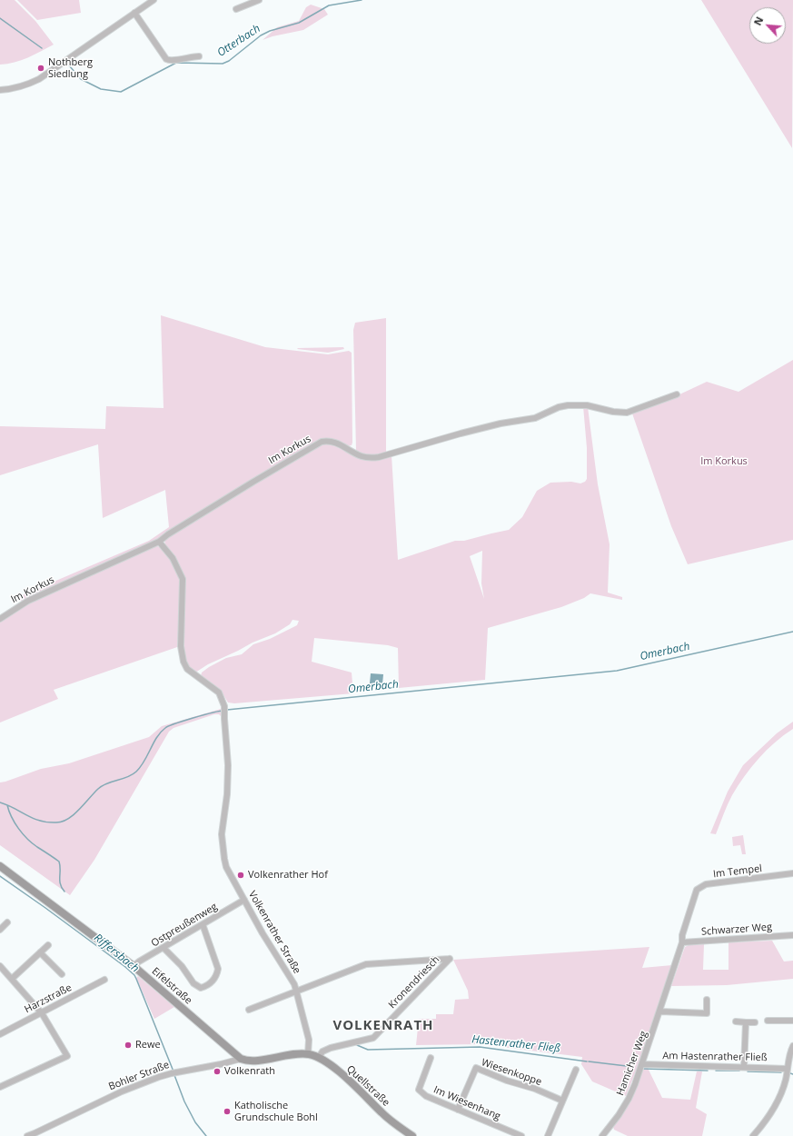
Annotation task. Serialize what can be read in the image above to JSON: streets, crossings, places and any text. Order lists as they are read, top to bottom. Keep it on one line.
{"streets":{"main road":["Eifelstraße","Bohler Straße","Quellstraße"],"street":["Im Korkus","Im Tempel","Ostpreußenweg","Schwarzer Weg","Volkenrather Straße","Kronendriesch","Harzstraße","Am Hastenrather Fließ","Hamicher Weg","Wiesenkoppe","Im Wiesenhang"]},"crossings":[["Im Korkus","Volkenrather Straße"],["Im Tempel","Schwarzer Weg"],["Im Tempel","Hamicher Weg"],["Ostpreußenweg","Volkenrather Straße"],["Ostpreußenweg","Eifelstraße"],["Schwarzer Weg","Hamicher Weg"],["Volkenrather Straße","Kronendriesch"],["Volkenrather Straße","Bohler Straße"],["Volkenrather Straße","Quellstraße"],["Kronendriesch","Quellstraße"],["Eifelstraße","Bohler Straße"],["Am Hastenrather Fließ","Hamicher Weg"],["Wiesenkoppe","Im Wiesenhang"],["Bohler Straße","Quellstraße"]],"districts":["VOLKENRATH"],"water":["Otterbach","Omerbach","Riffersbach","Hastenrather Fließ"],"parks":["Im Korkus"],"places":["Nothberg Siedlung","Volkenrather Hof","Rewe","Volkenrath","Katholische Grundschule Bohl"],"north":"top left"}
